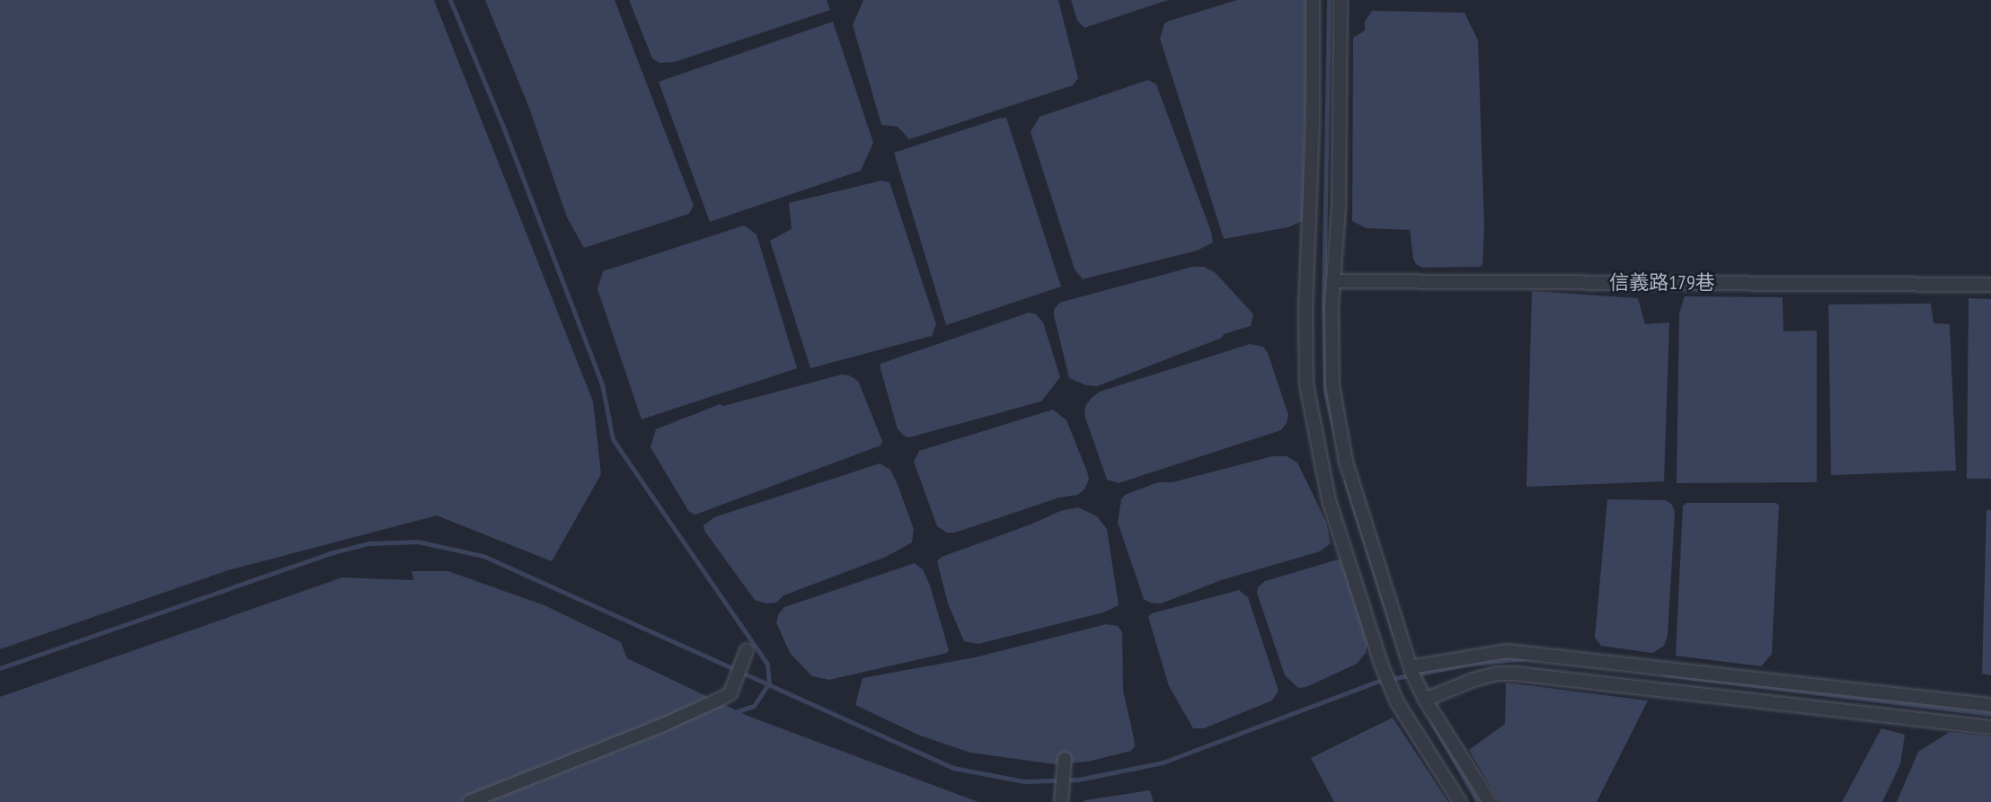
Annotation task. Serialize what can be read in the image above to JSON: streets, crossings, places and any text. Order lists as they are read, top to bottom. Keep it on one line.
{"streets":{"street":["信義路179巷"]}}
